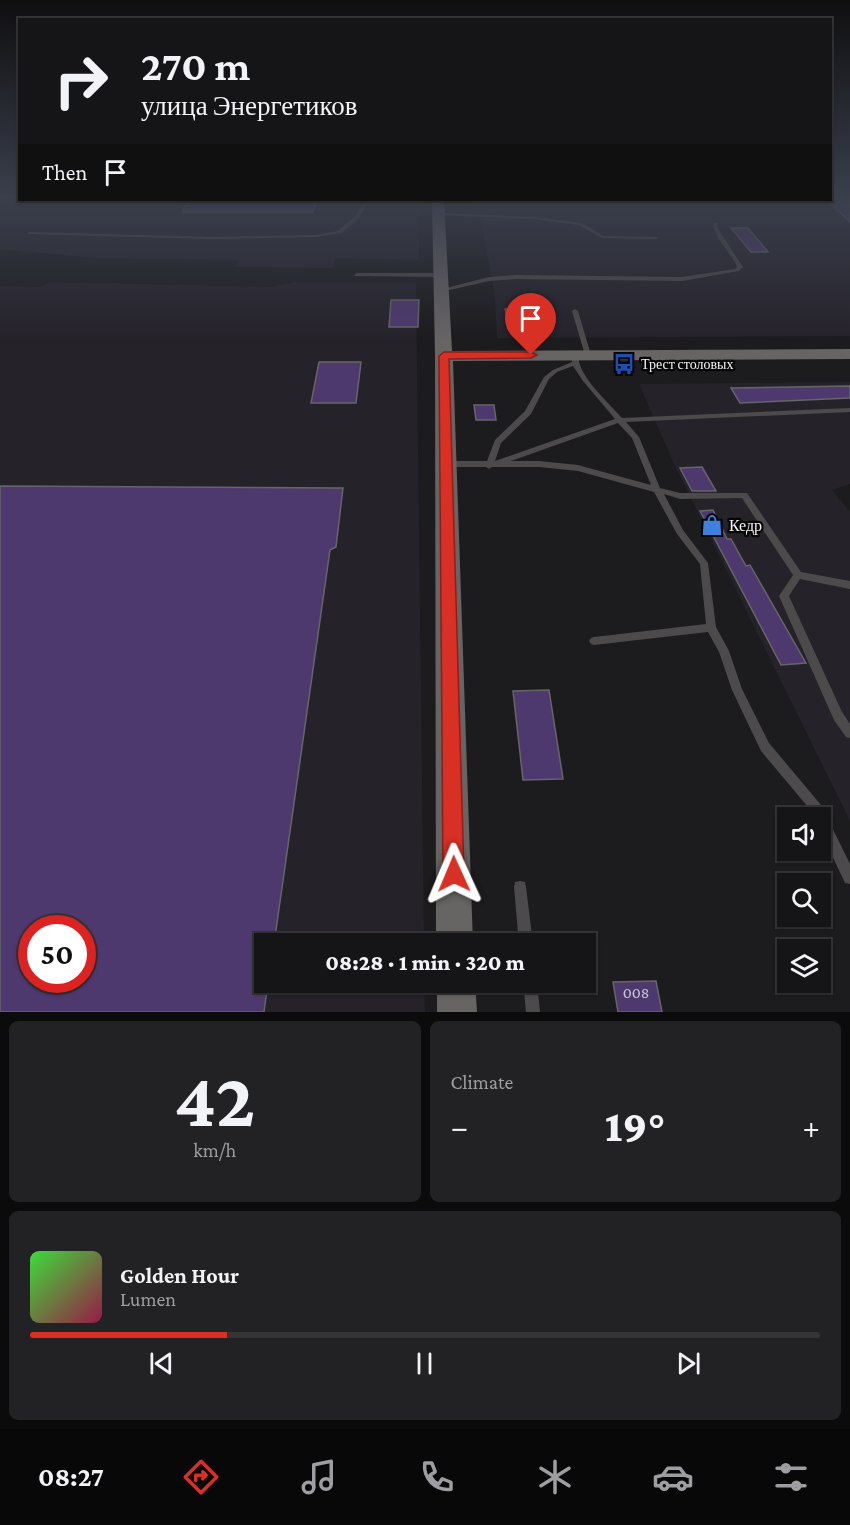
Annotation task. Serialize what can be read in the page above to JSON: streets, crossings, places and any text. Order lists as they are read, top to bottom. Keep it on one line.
{"places":{"bus stop":["Трест столовых"],"shop":["Кедр"]},"house_numbers":["008"],"page":{"turn":["270 m","улица Энергетиков"],"then":"Then","limit":"50","trip":"08:28 · 1 min · 320 m","tile":[["42","km/h"],"Climate"],"heat":["−","19°","+"],"song":["Golden Hour","Lumen"],"tabs":"08:27"}}
